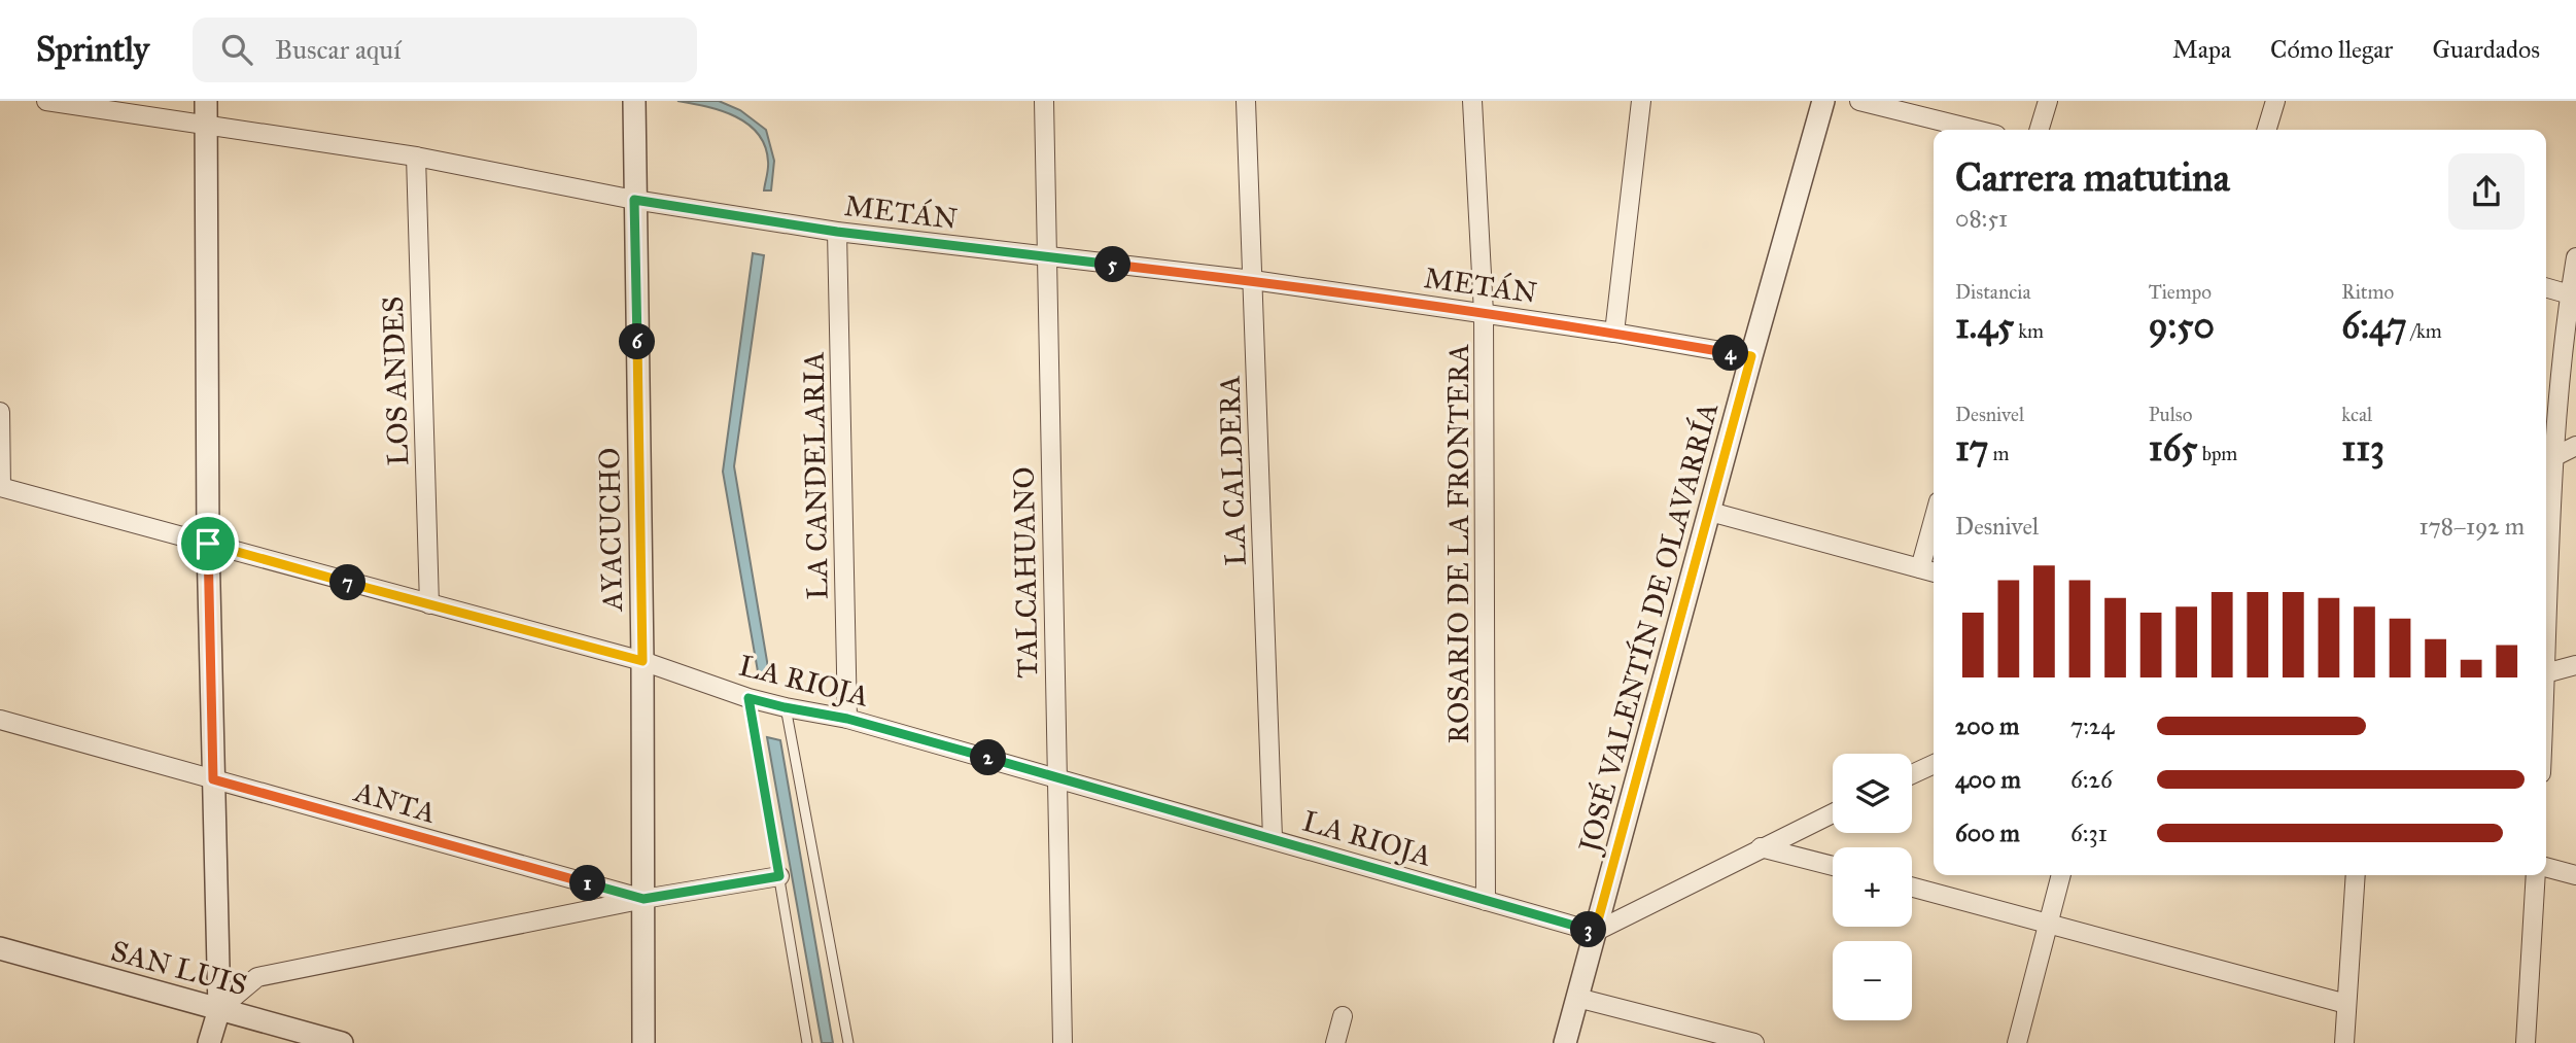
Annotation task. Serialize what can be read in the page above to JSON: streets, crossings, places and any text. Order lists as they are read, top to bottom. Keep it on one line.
{"streets":{"street":["METÁN","LOS ANDES","LA CALDERA","LA CANDELARIA","AYACUCHO","ROSARIO DE LA FRONTERA","TALCAHUANO","JOSÉ VALENTÍN DE OLAVARRÍA","LA RIOJA","ANTA","SAN LUIS"]},"crossings":[["METÁN","LOS ANDES"],["METÁN","LA CALDERA"],["METÁN","LA CANDELARIA"],["METÁN","AYACUCHO"],["METÁN","ROSARIO DE LA FRONTERA"],["METÁN","TALCAHUANO"],["METÁN","JOSÉ VALENTÍN DE OLAVARRÍA"],["LOS ANDES","LA RIOJA"],["LA CALDERA","LA RIOJA"],["LA CANDELARIA","LA RIOJA"],["AYACUCHO","LA RIOJA"],["AYACUCHO","ANTA"],["ROSARIO DE LA FRONTERA","LA RIOJA"],["TALCAHUANO","LA RIOJA"],["JOSÉ VALENTÍN DE OLAVARRÍA","LA RIOJA"]],"page":{"header":"Sprintly","search":"Buscar aquí","nav":["Mapa","Cómo llegar","Guardados"],"heading":["Carrera matutina","08:51"],"pins":["5","6","4","7","2","1","3"],"stats":[["Distancia","1.45 km"],["Tiempo","9:50"],["Ritmo","6:47 /km"],["Desnivel","17 m"],["Pulso","165 bpm"],["kcal","113"]],"chart":["Desnivel","178–192 m"],"list":[{"name":"200 m","note":"7:24"},{"name":"400 m","note":"6:26"},{"name":"600 m","note":"6:31"}],"map_buttons":["+","−"]}}
